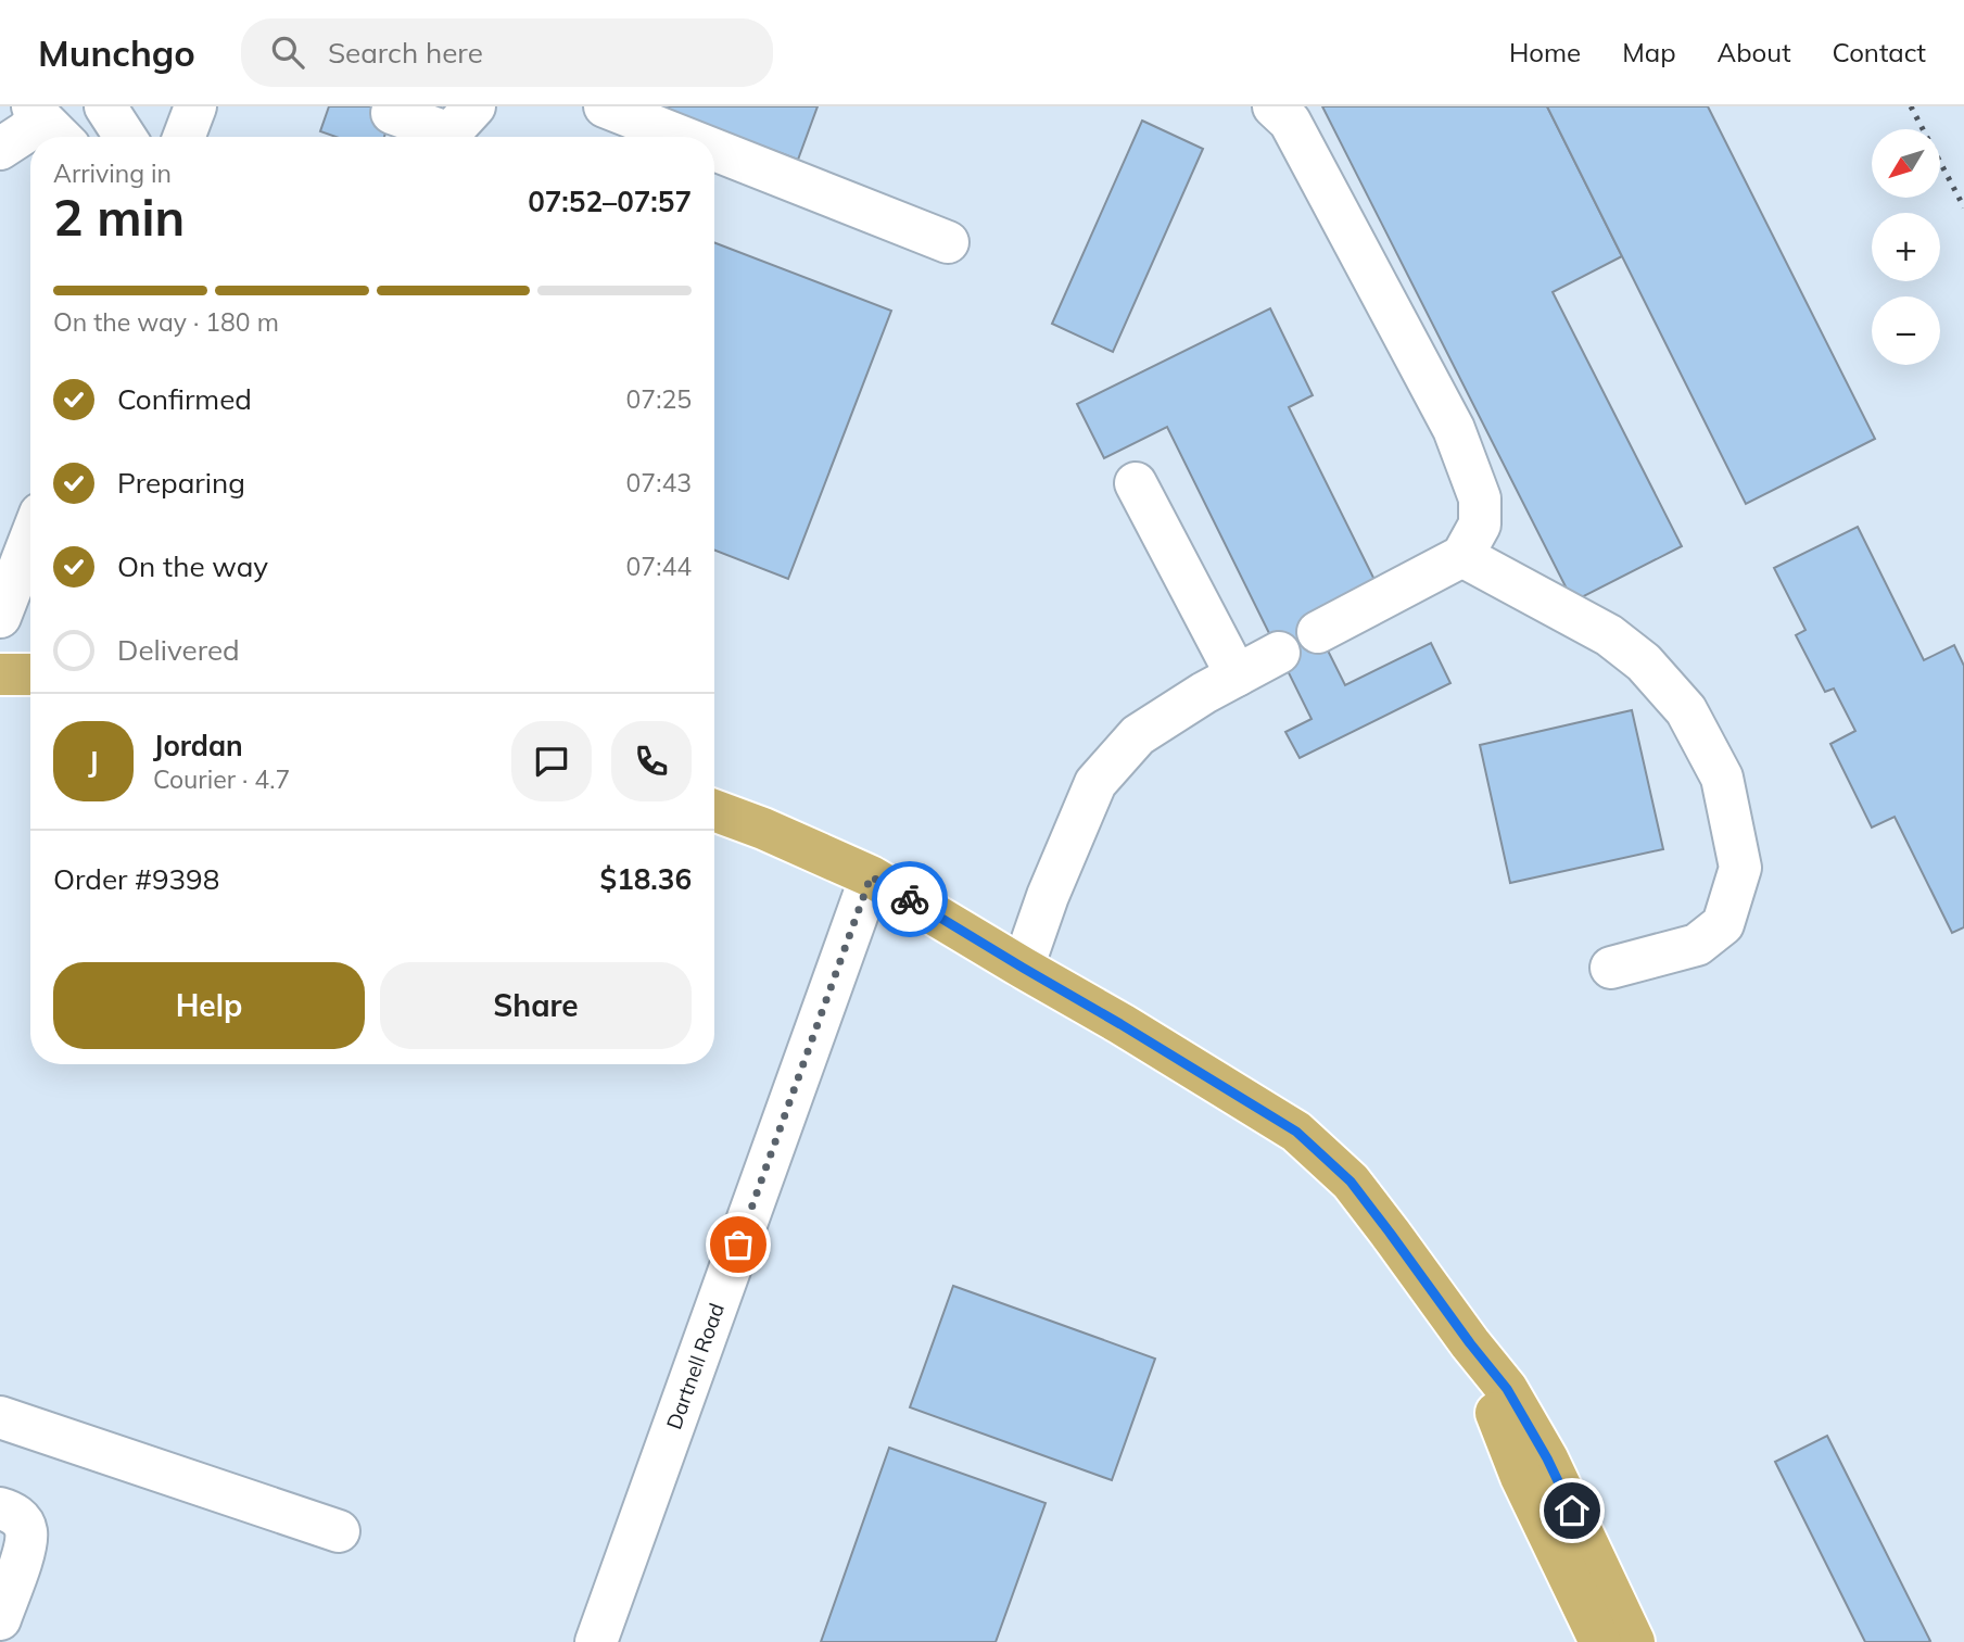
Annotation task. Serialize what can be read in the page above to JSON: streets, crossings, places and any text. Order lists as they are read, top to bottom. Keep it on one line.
{"streets":{"street":["Dartnell Road"]},"north":"bottom left","page":{"header":"Munchgo","search":"Search here","nav":["Home","Map","About","Contact"],"map_buttons":["+","−"],"heading":["2 min","Arriving in","07:52–07:57"],"panel":["Jordan","Courier · 4.7","Order #9398","$18.36"],"bar":"On the way · 180 m","list":[["Confirmed","07:25"],["Preparing","07:43"],["On the way","07:44"],"Delivered"],"round":"J","buttons":["Help","Share"]}}
